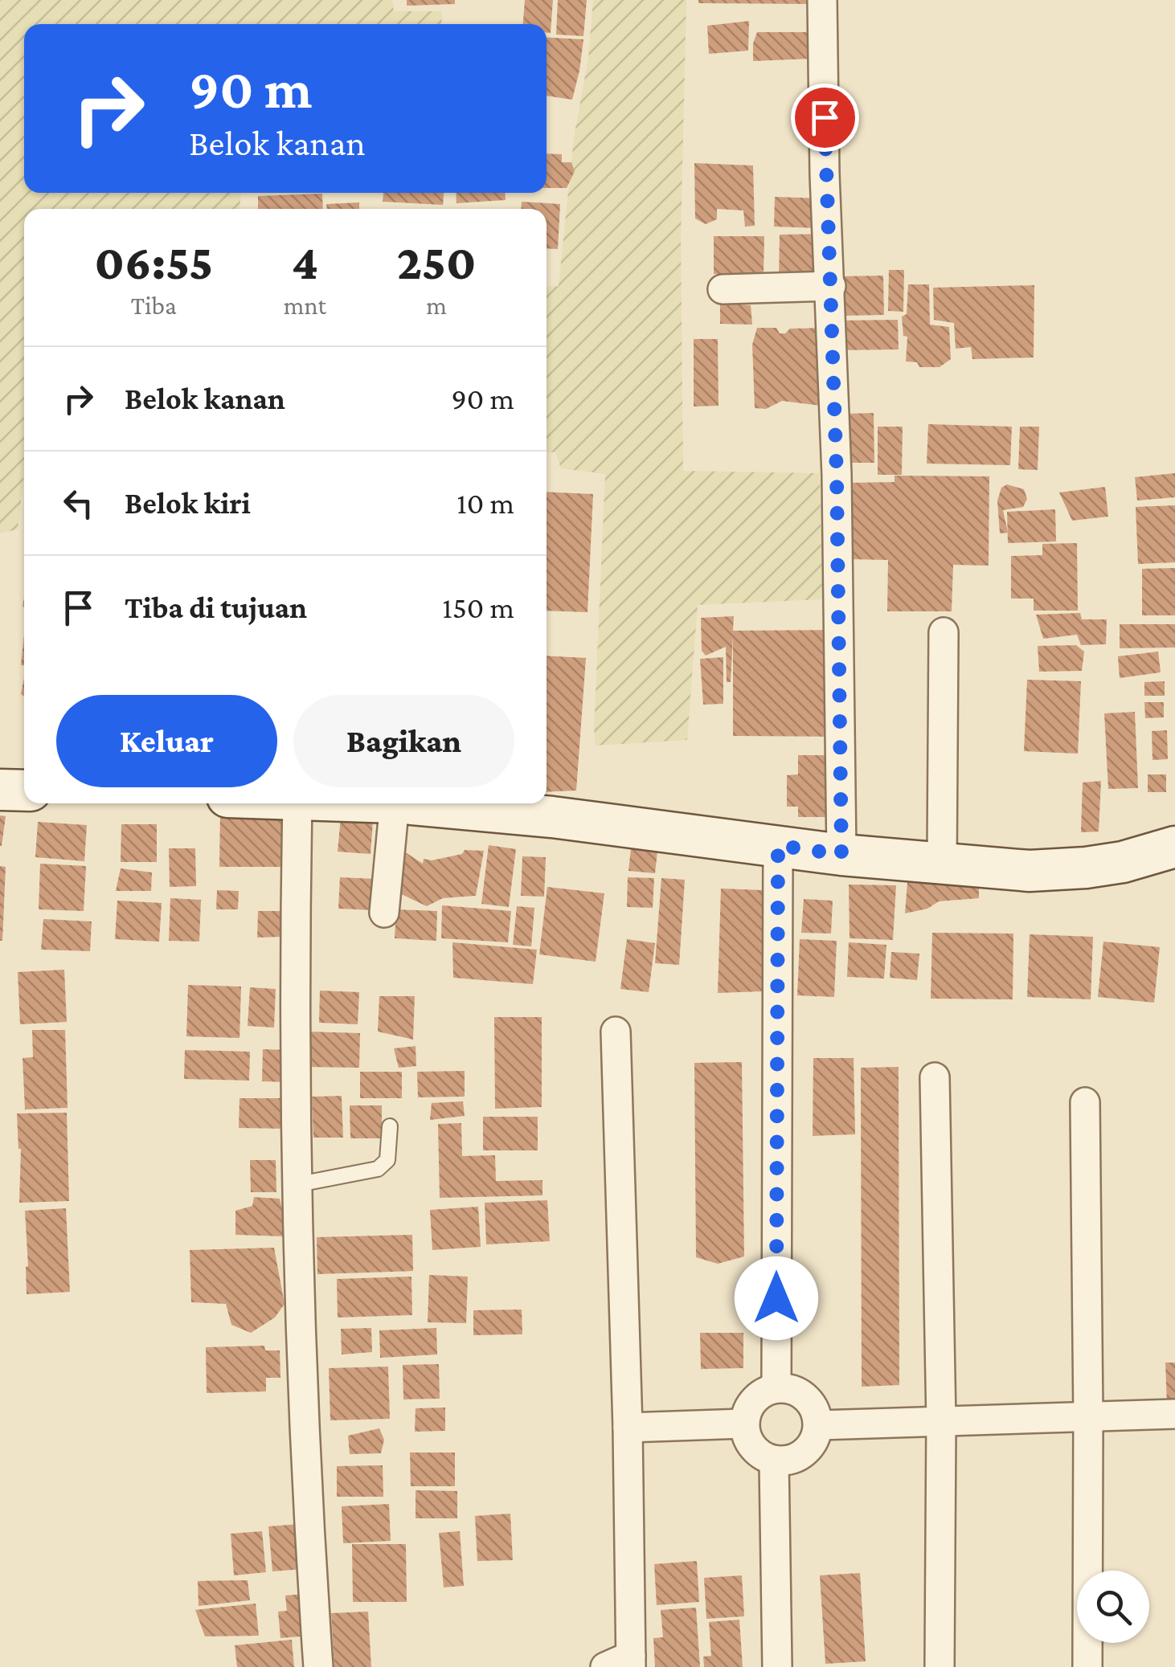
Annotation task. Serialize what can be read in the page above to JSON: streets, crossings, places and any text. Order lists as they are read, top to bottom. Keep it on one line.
{"page":{"turn":["90 m","Belok kanan"],"eta":["06:55","Tiba","4","mnt","250","m"],"list":[{"name":"Belok kanan","value":"90 m"},{"name":"Belok kiri","value":"10 m"},{"name":"Tiba di tujuan","value":"150 m"}],"buttons":["Keluar","Bagikan"]}}
